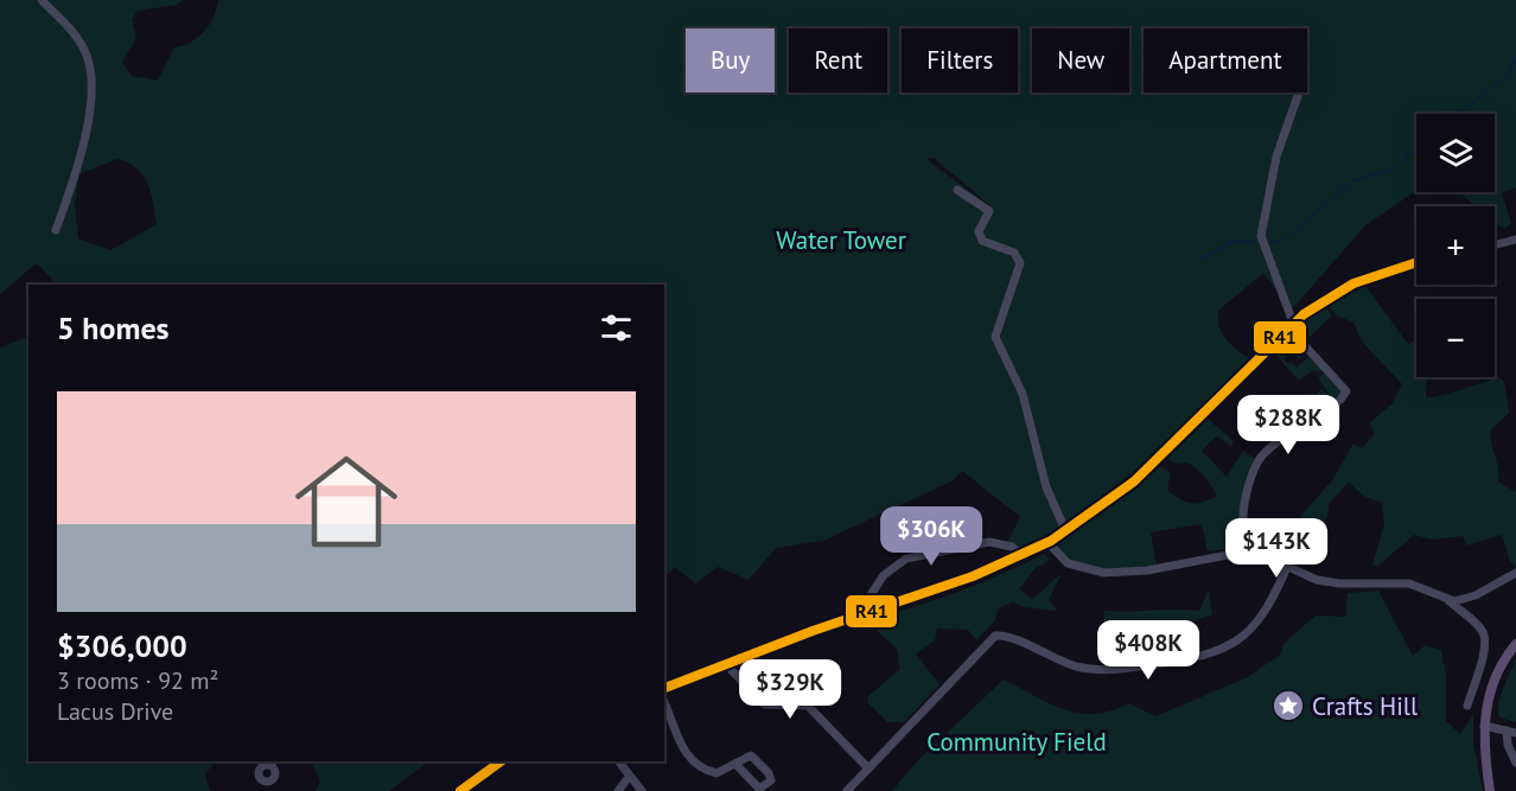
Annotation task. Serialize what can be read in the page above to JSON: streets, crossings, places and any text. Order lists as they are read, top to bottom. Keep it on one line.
{"parks":["Water Tower","Community Field"],"places":{"place":["Crafts Hill"]},"lines":["transit line R41"],"page":{"chip":["Buy","Rent","Filters","New","Apartment"],"map_buttons":["+","−"],"heading":"5 homes","list":[{"name":"$306,000","note":"3 rooms · 92 m² · Lacus Drive"}],"price":["$288K","$306K","$143K","$408K","$329K"]}}
